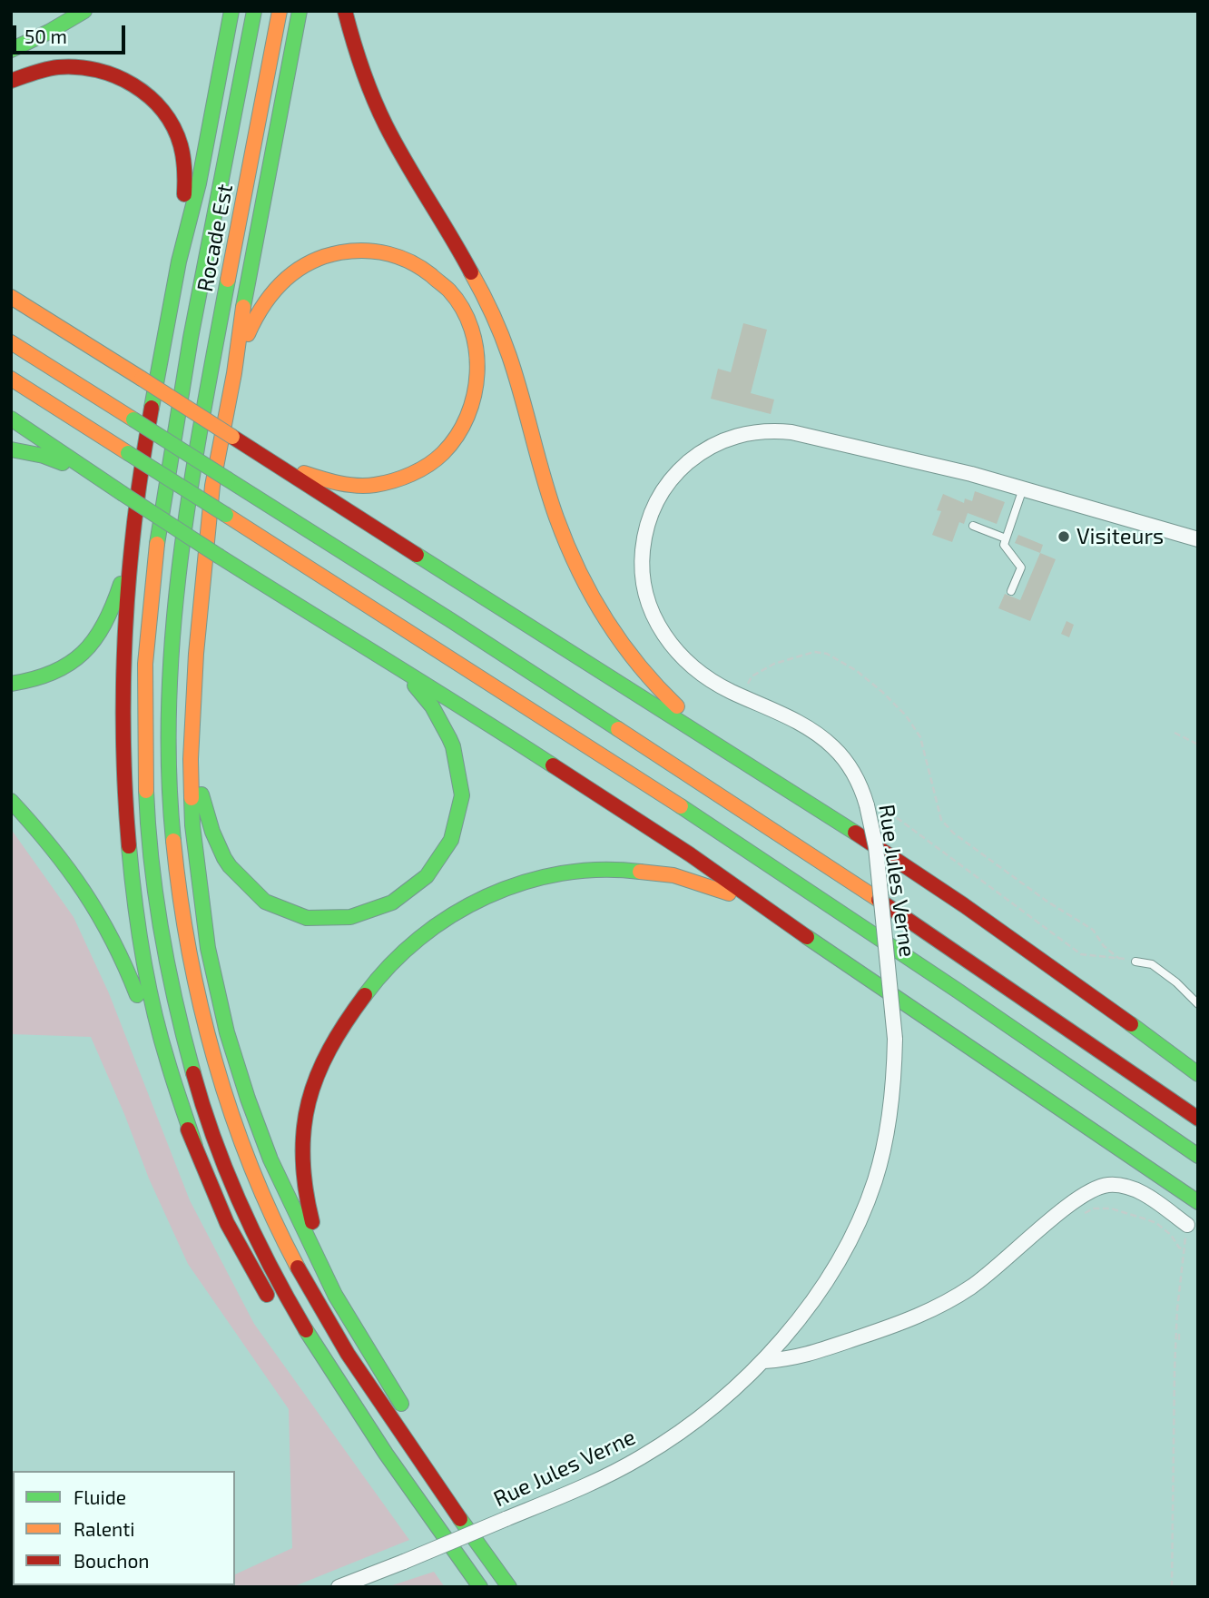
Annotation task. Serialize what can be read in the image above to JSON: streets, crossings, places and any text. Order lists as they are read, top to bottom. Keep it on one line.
{"streets":{"highway":["Rocade Est"],"street":["Rue Jules Verne"]},"places":["Visiteurs"],"legend":["Fluide","Ralenti","Bouchon"],"scale_bar":"50 m"}
